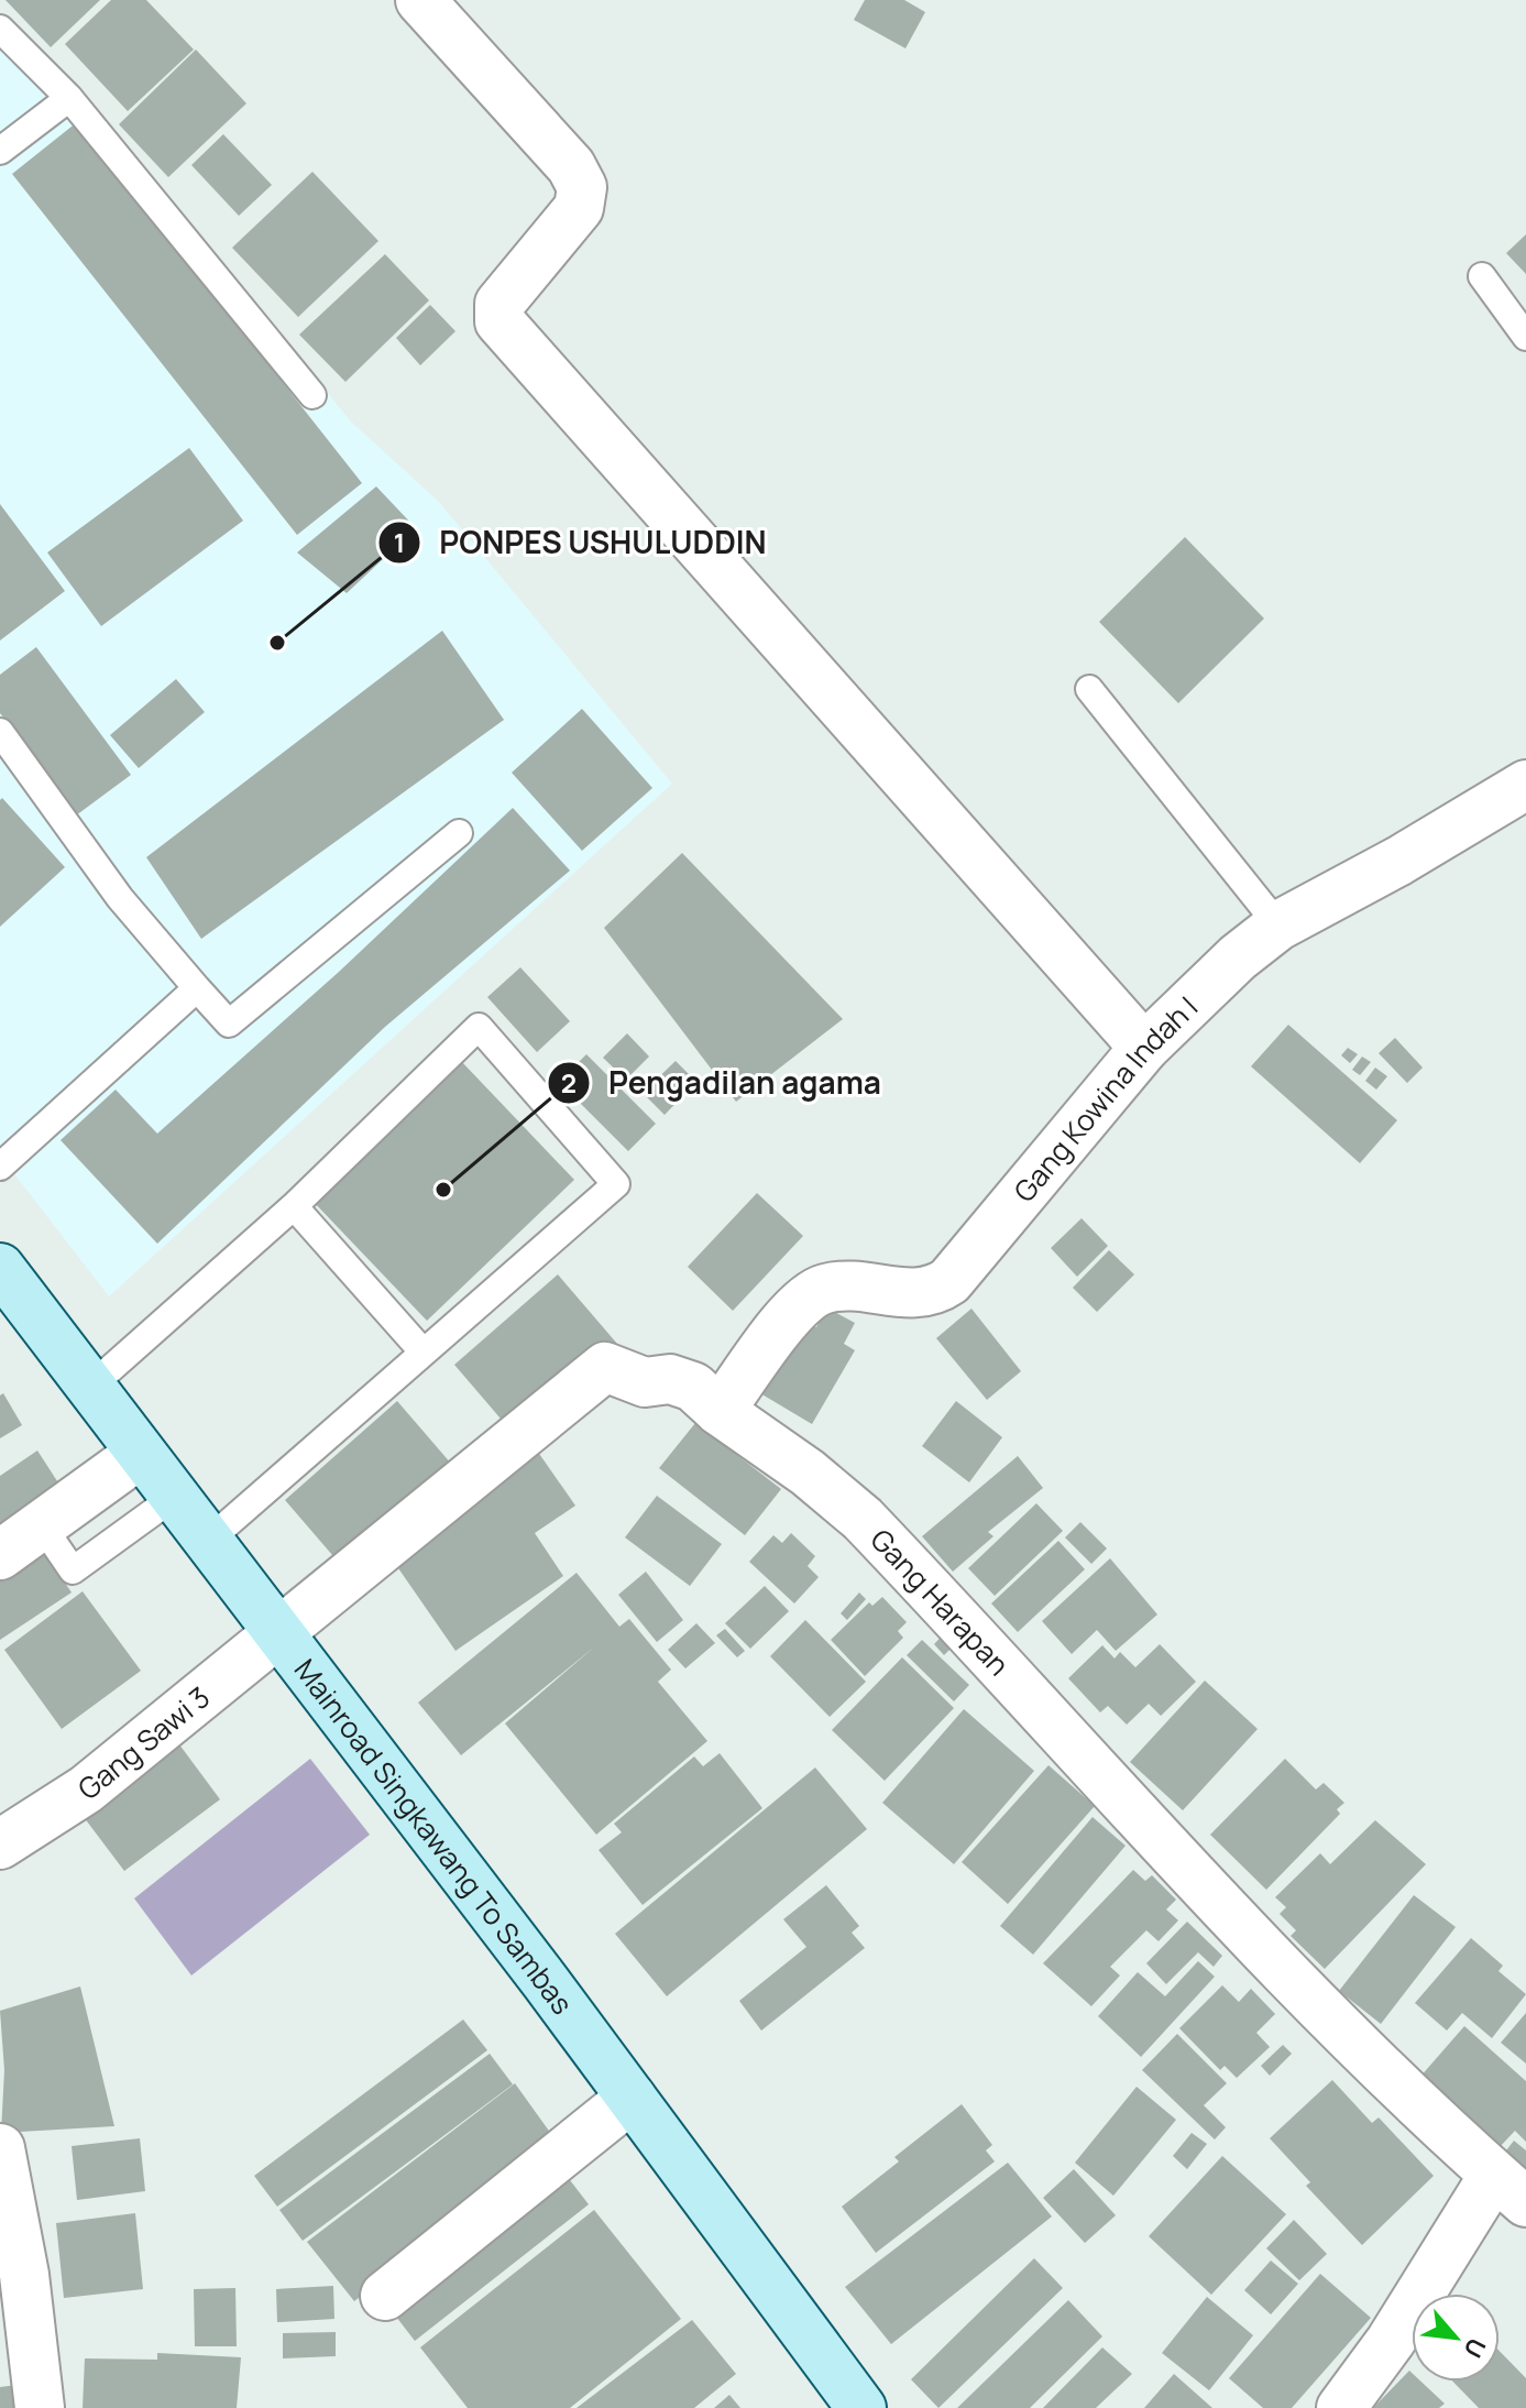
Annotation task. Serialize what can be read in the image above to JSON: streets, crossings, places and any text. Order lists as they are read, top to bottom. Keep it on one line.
{"streets":{"street":["Gang Kowina Indah I","Gang Harapan","Gang Sawi 3","Mainroad Singkawang To Sambas"]},"crossings":[["Gang Kowina Indah I","Gang Harapan"],["Gang Harapan","Gang Sawi 3"],["Gang Harapan","Mainroad Singkawang To Sambas"],["Gang Sawi 3","Mainroad Singkawang To Sambas"]],"places":["PONPES USHULUDDIN","Pengadilan agama"],"north":"bottom right"}
